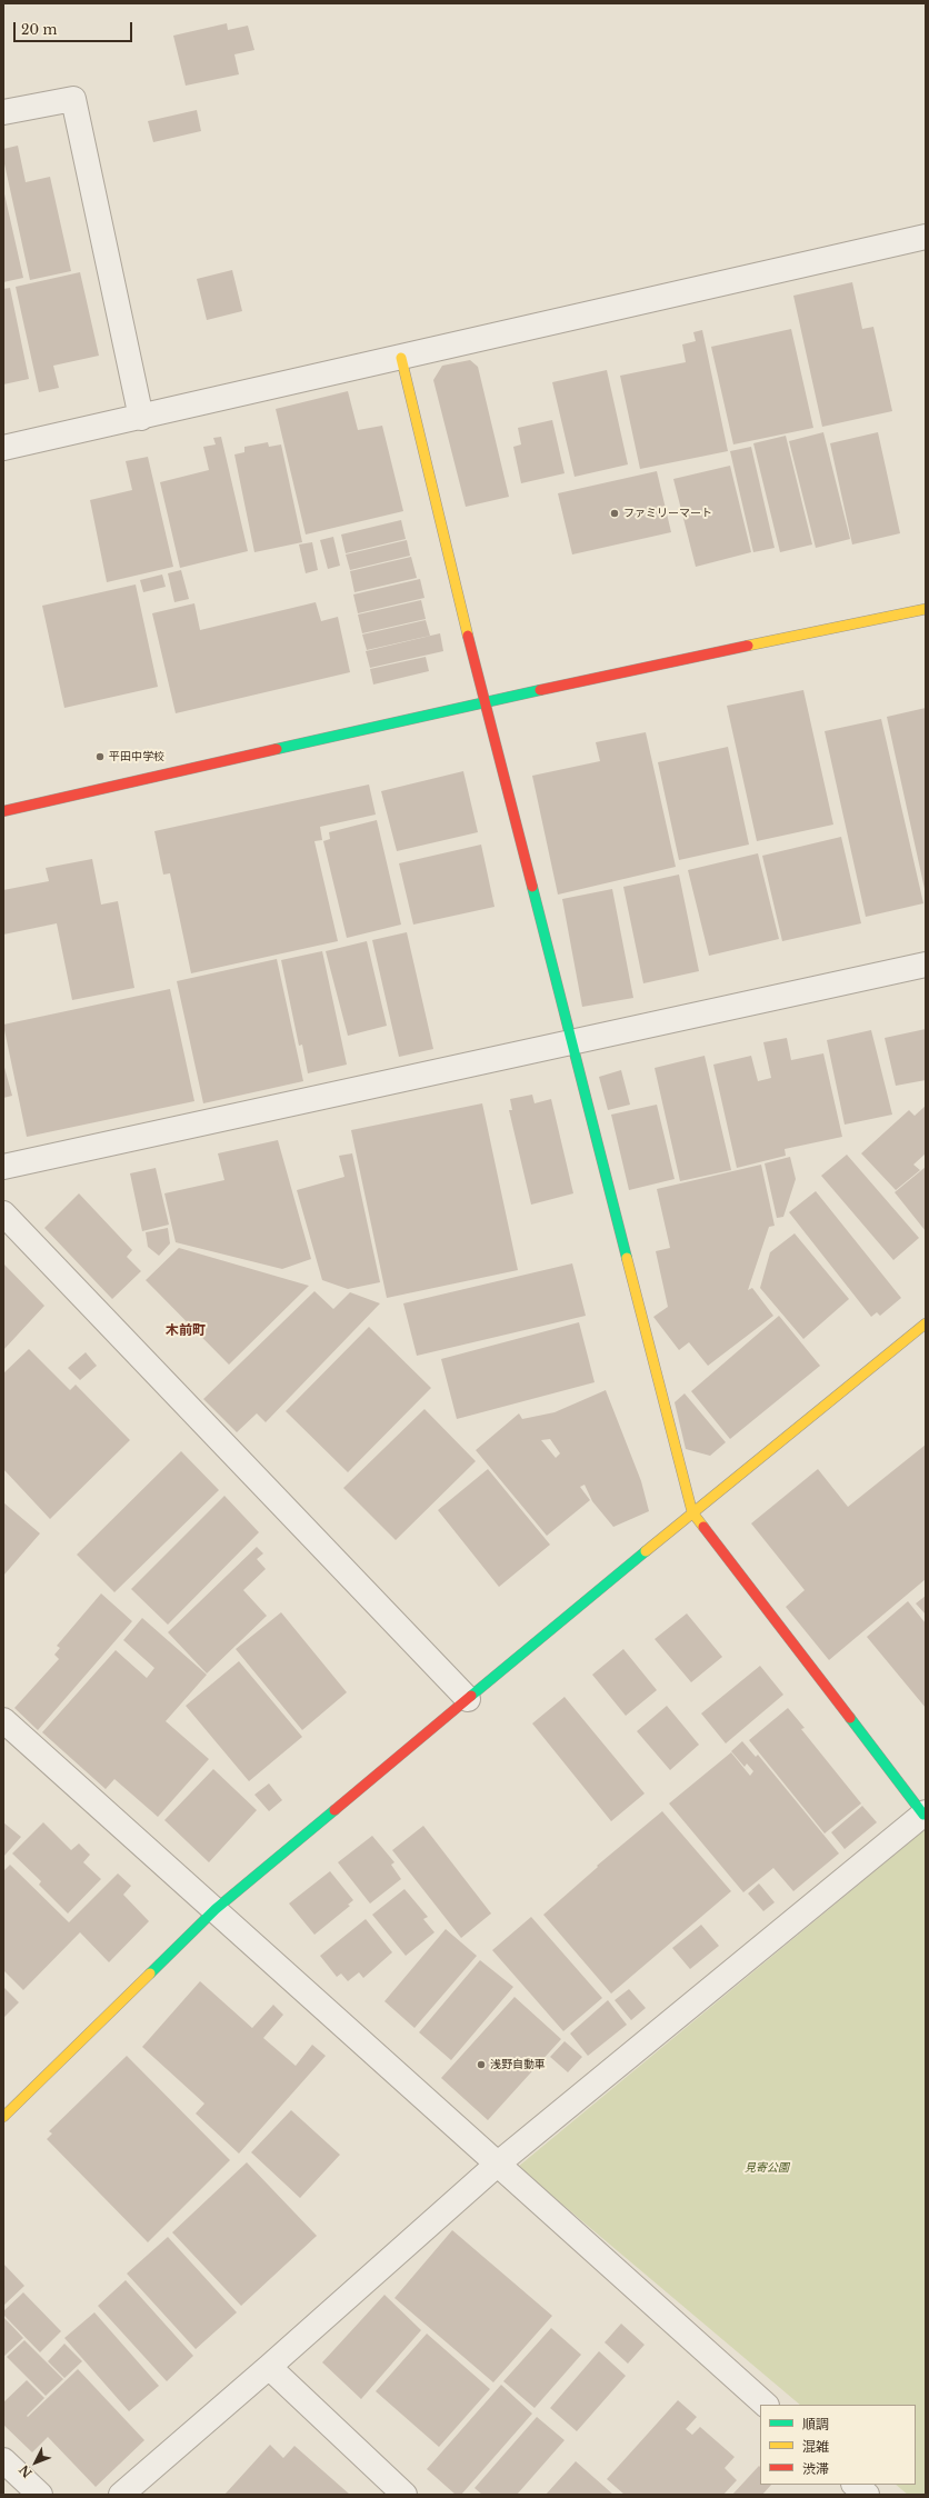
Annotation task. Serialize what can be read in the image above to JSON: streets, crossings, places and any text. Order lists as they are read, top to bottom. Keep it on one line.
{"districts":["木前町"],"parks":["見寄公園"],"places":["ファミリーマート","平田中学校","浅野自動車"],"legend":["順調","混雑","渋滞"],"scale_bar":"20 m","north":"bottom left"}
